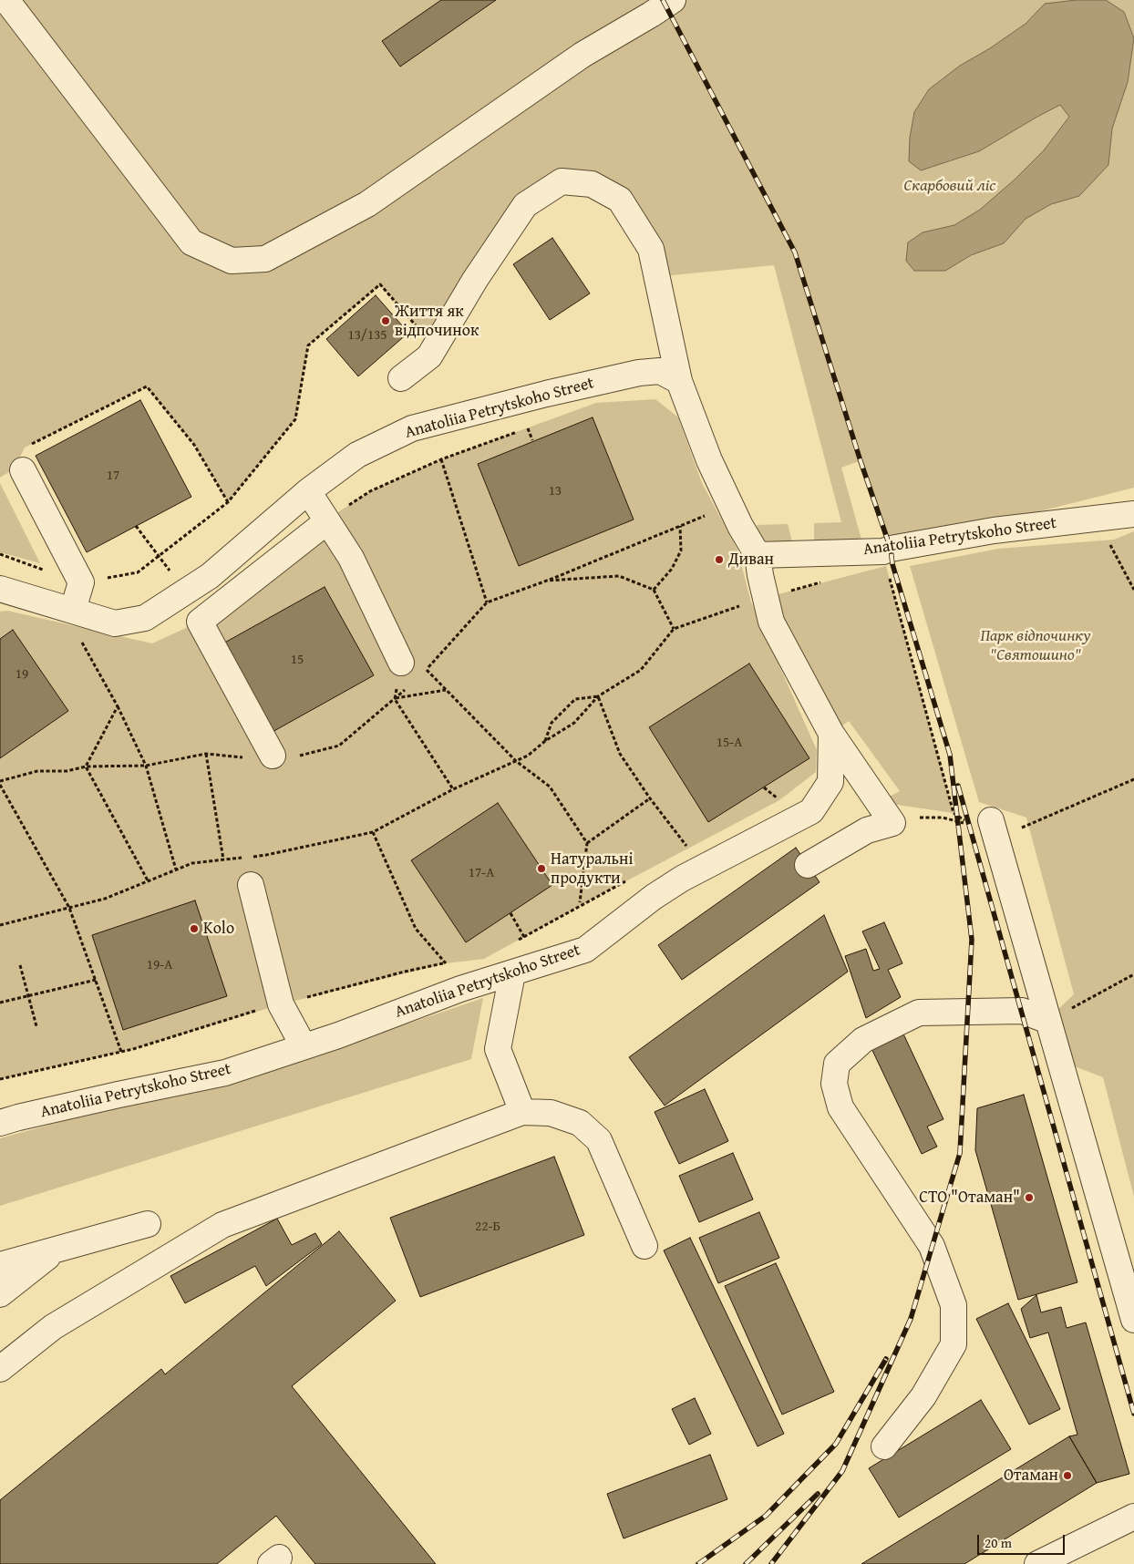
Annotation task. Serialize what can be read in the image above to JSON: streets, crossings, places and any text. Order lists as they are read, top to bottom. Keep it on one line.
{"streets":{"street":["Anatoliia Petrytskoho Street"]},"parks":["Скарбовий ліс","Парк відпочинку \"Святошино\""],"places":["Життя як відпочинок","Диван","Натуральні продукти","Kolo","СТО \"Отаман\"","Отаман"],"house_numbers":["13/135","17","13","15","19","15-А","17-А","19-А","22-Б"],"scale_bar":"20 m"}
